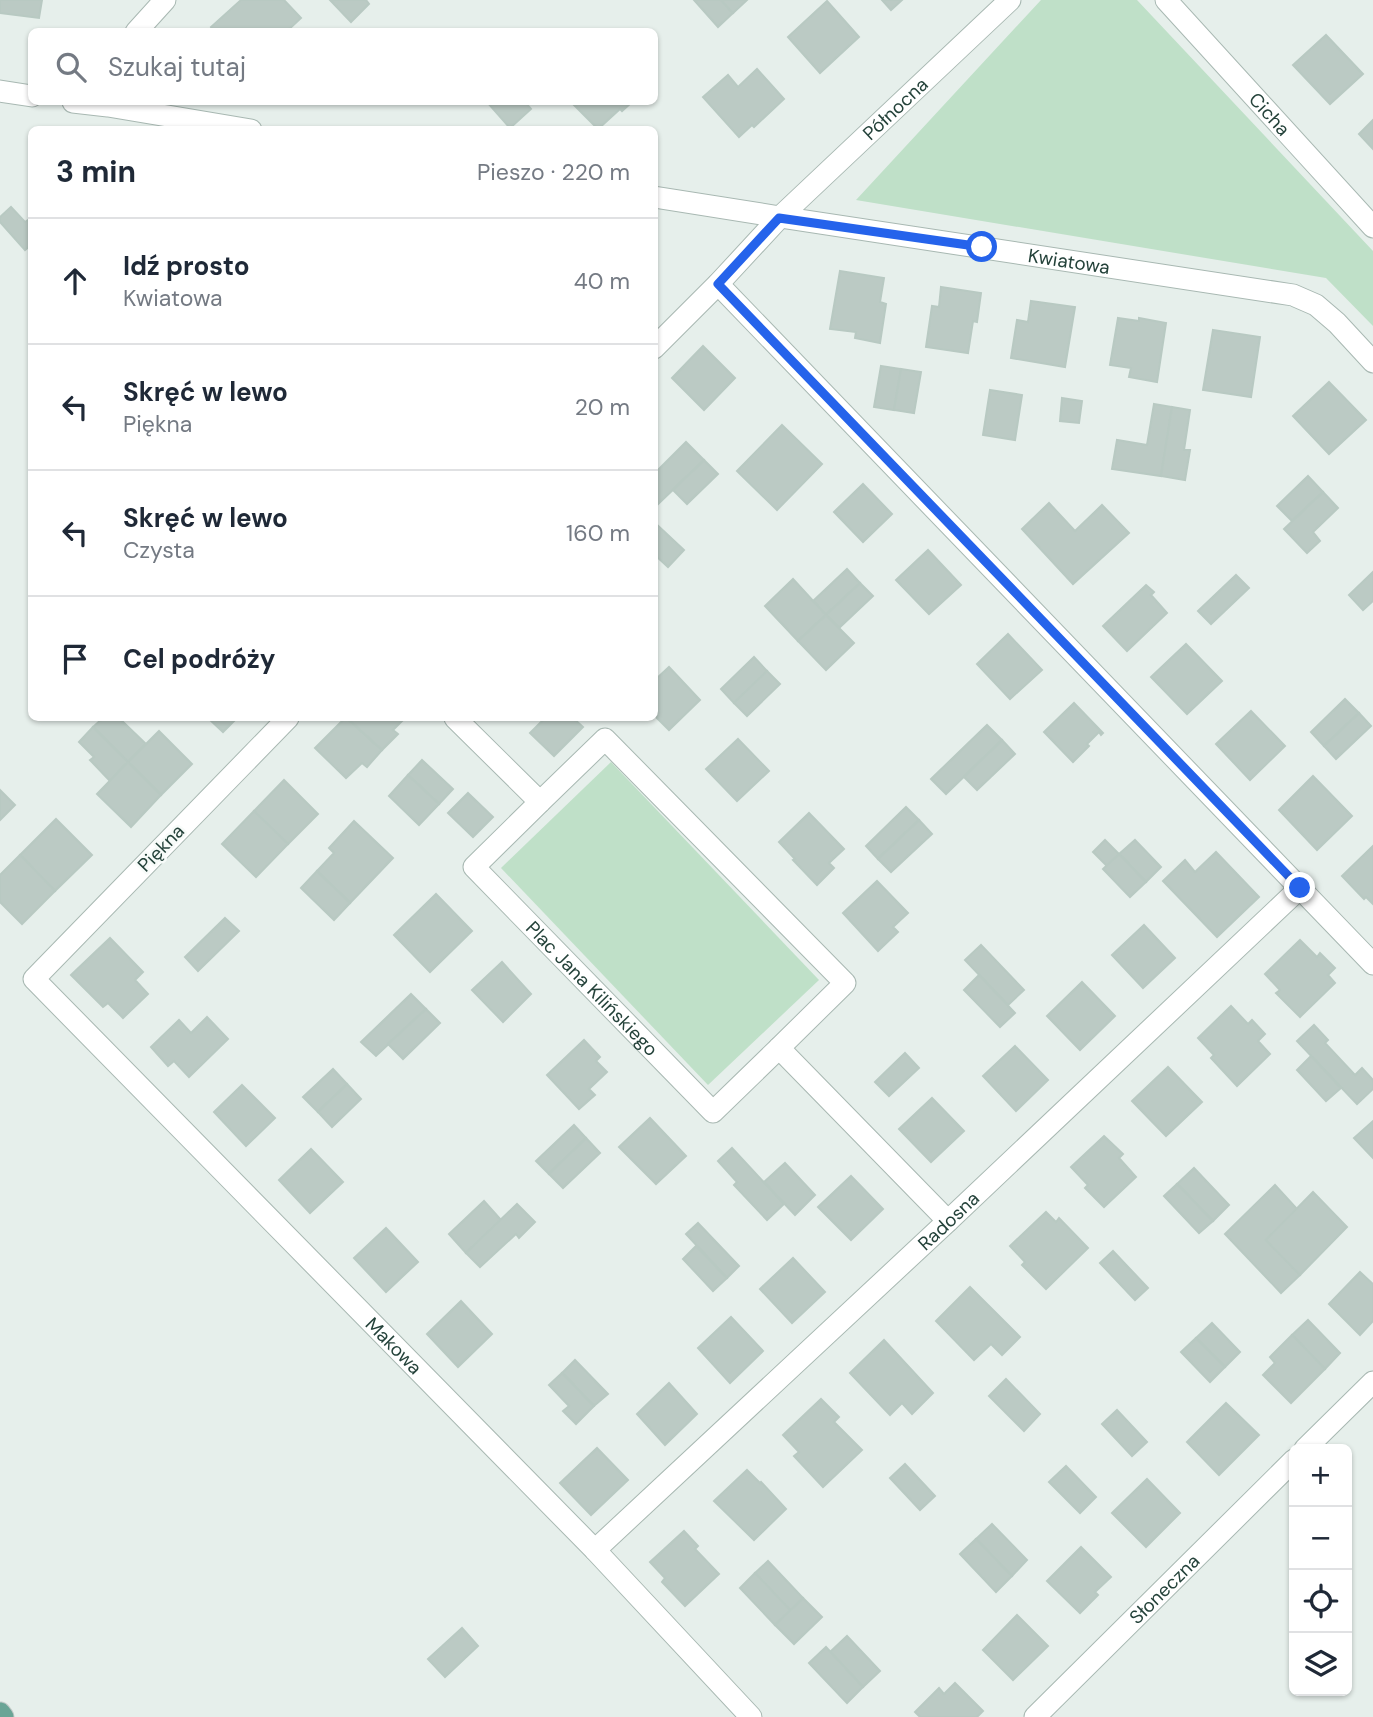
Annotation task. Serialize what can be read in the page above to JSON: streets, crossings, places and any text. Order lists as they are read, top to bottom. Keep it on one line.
{"streets":{"street":["Północna","Cicha","Kwiatowa","Piękna","Plac Jana Kilińskiego","Radosna","Makowa","Słoneczna"]},"crossings":[["Północna","Kwiatowa"],["Piękna","Makowa"],["Radosna","Makowa"]],"page":{"search":"Szukaj tutaj","heading":["3 min","Pieszo · 220 m"],"list":[["Idź prosto","Kwiatowa","40 m"],["Skręć w lewo","Piękna","20 m"],["Skręć w lewo","Czysta","160 m"],"Cel podróży"],"map_buttons":["+","−"]}}
